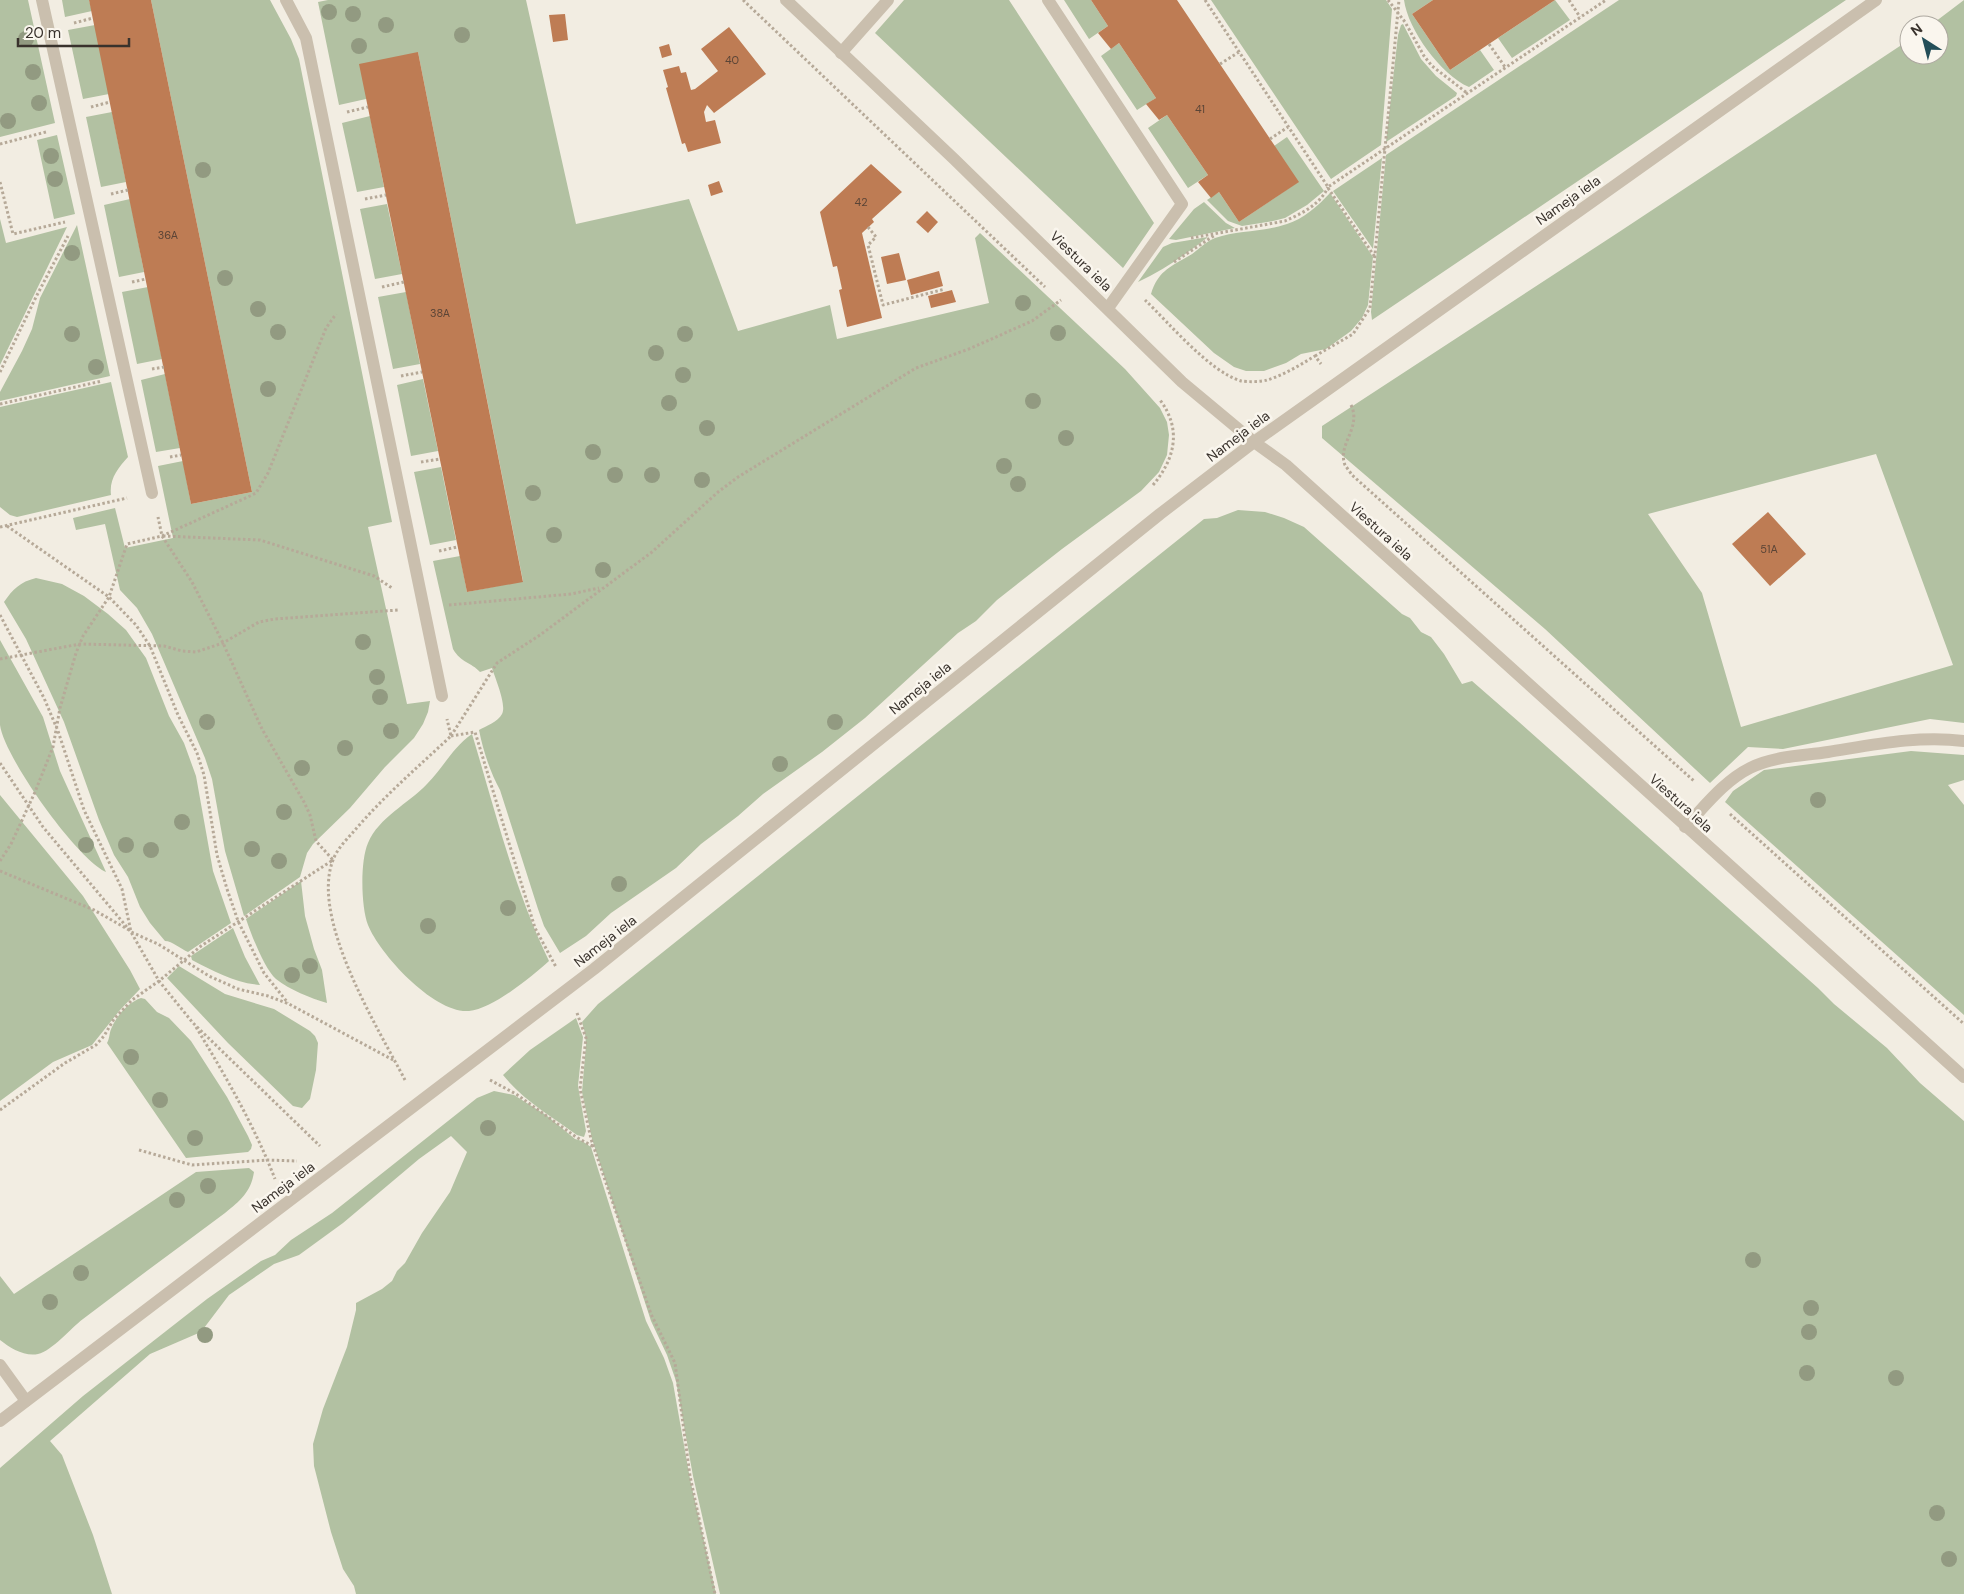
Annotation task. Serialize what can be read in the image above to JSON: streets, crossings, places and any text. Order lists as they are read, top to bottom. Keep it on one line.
{"streets":{"street":["Nameja iela","Viestura iela"]},"crossings":[["Nameja iela","Viestura iela"]],"house_numbers":["40","41","42","36A","38A","51A"],"scale_bar":"20 m","north":"top left"}
